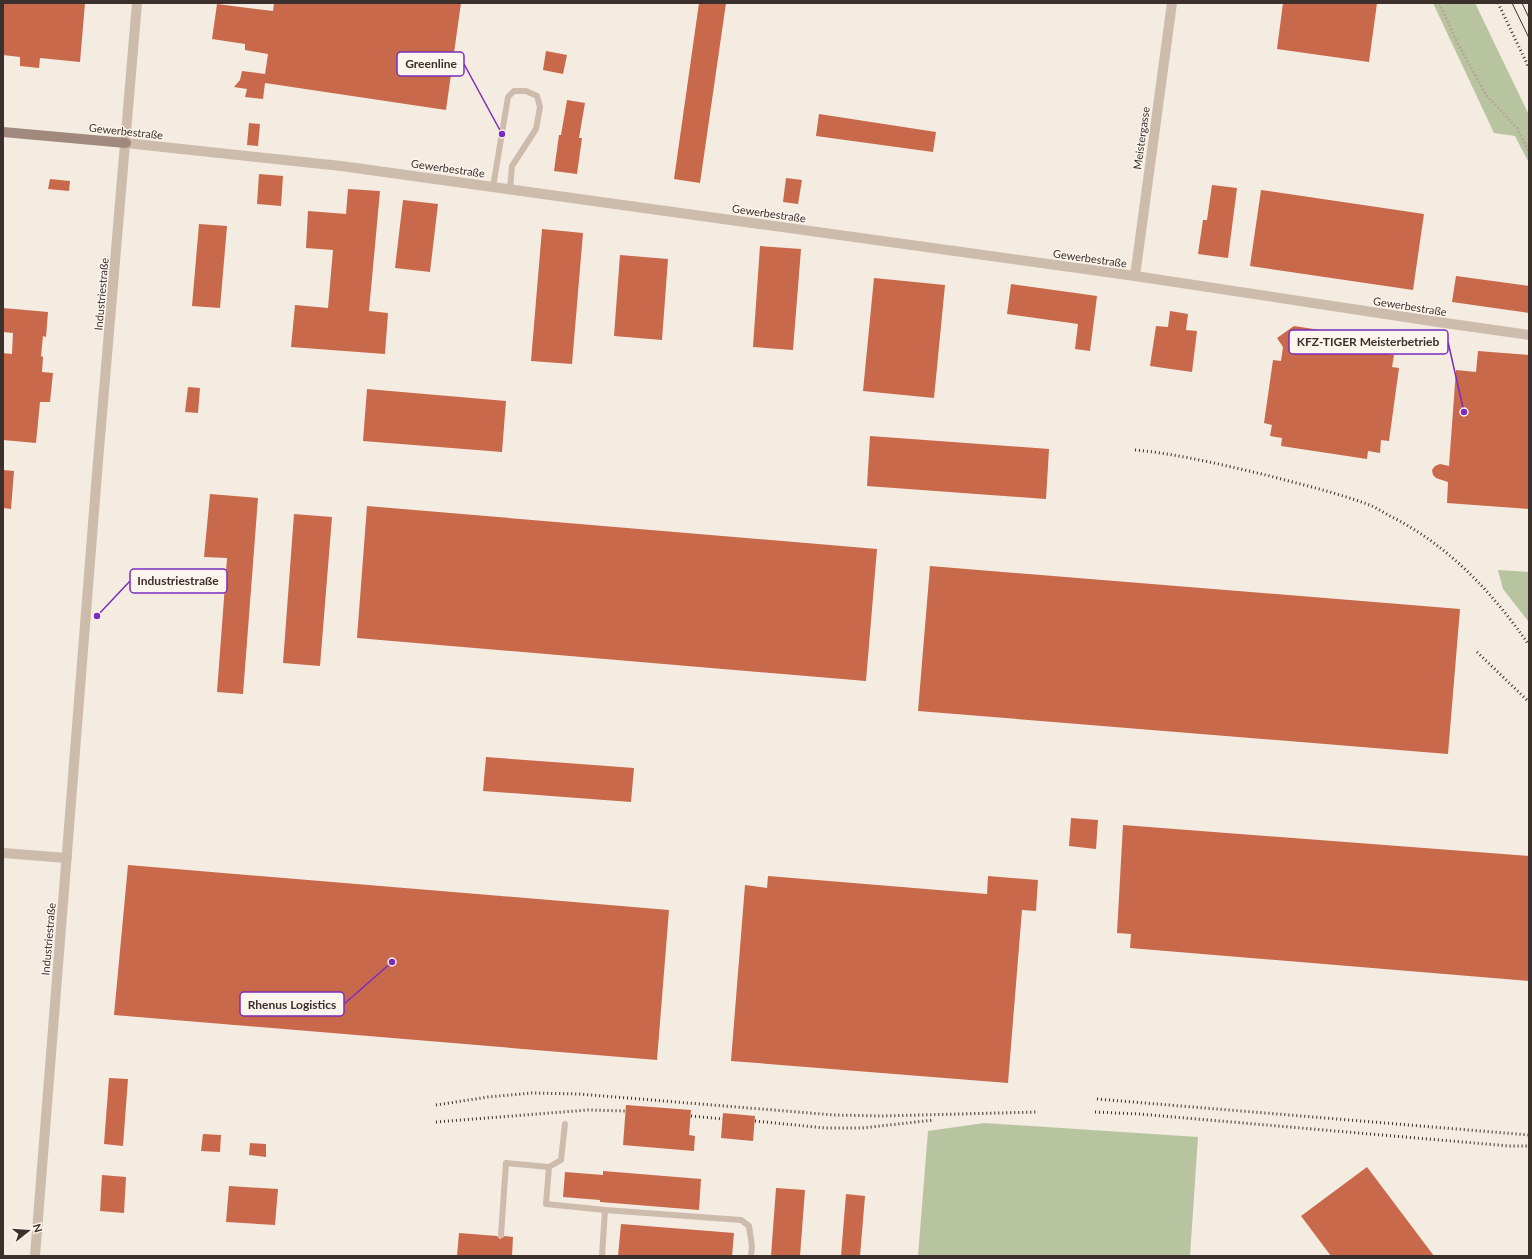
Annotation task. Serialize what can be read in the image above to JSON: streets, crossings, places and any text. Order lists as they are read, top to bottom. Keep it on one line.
{"streets":{"street":["Gewerbestraße","Meistergasse","Industriestraße"]},"crossings":[["Gewerbestraße","Meistergasse"],["Gewerbestraße","Industriestraße"]],"places":["Greenline","KFZ-TIGER Meisterbetrieb","Industriestraße","Rhenus Logistics"],"north":"right"}
